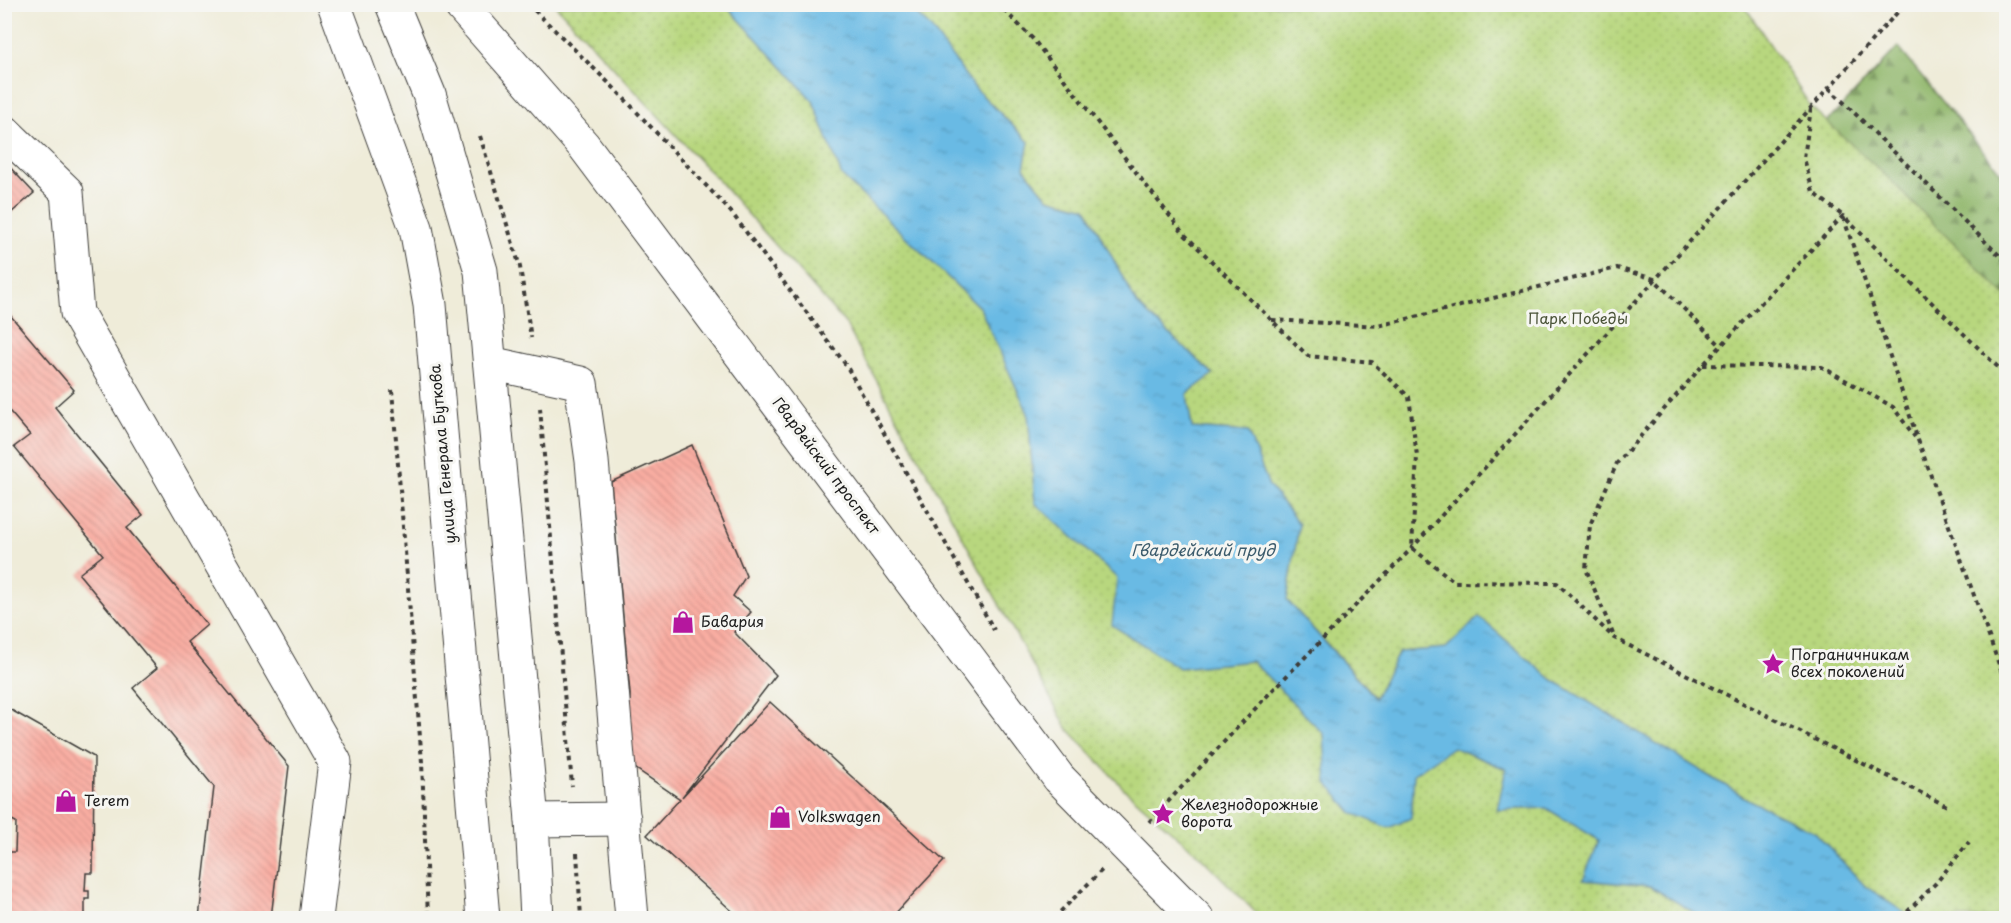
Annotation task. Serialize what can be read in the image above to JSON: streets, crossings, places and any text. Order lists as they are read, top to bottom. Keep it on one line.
{"streets":{"main road":["улица Генерала Буткова","Гвардейский проспект"]},"water":["Гвардейский пруд"],"parks":["Парк Победы"],"places":{"shop":["Бавария","Terem","Volkswagen"],"place":["Пограничникам всех поколений","Железнодорожные ворота"]}}
